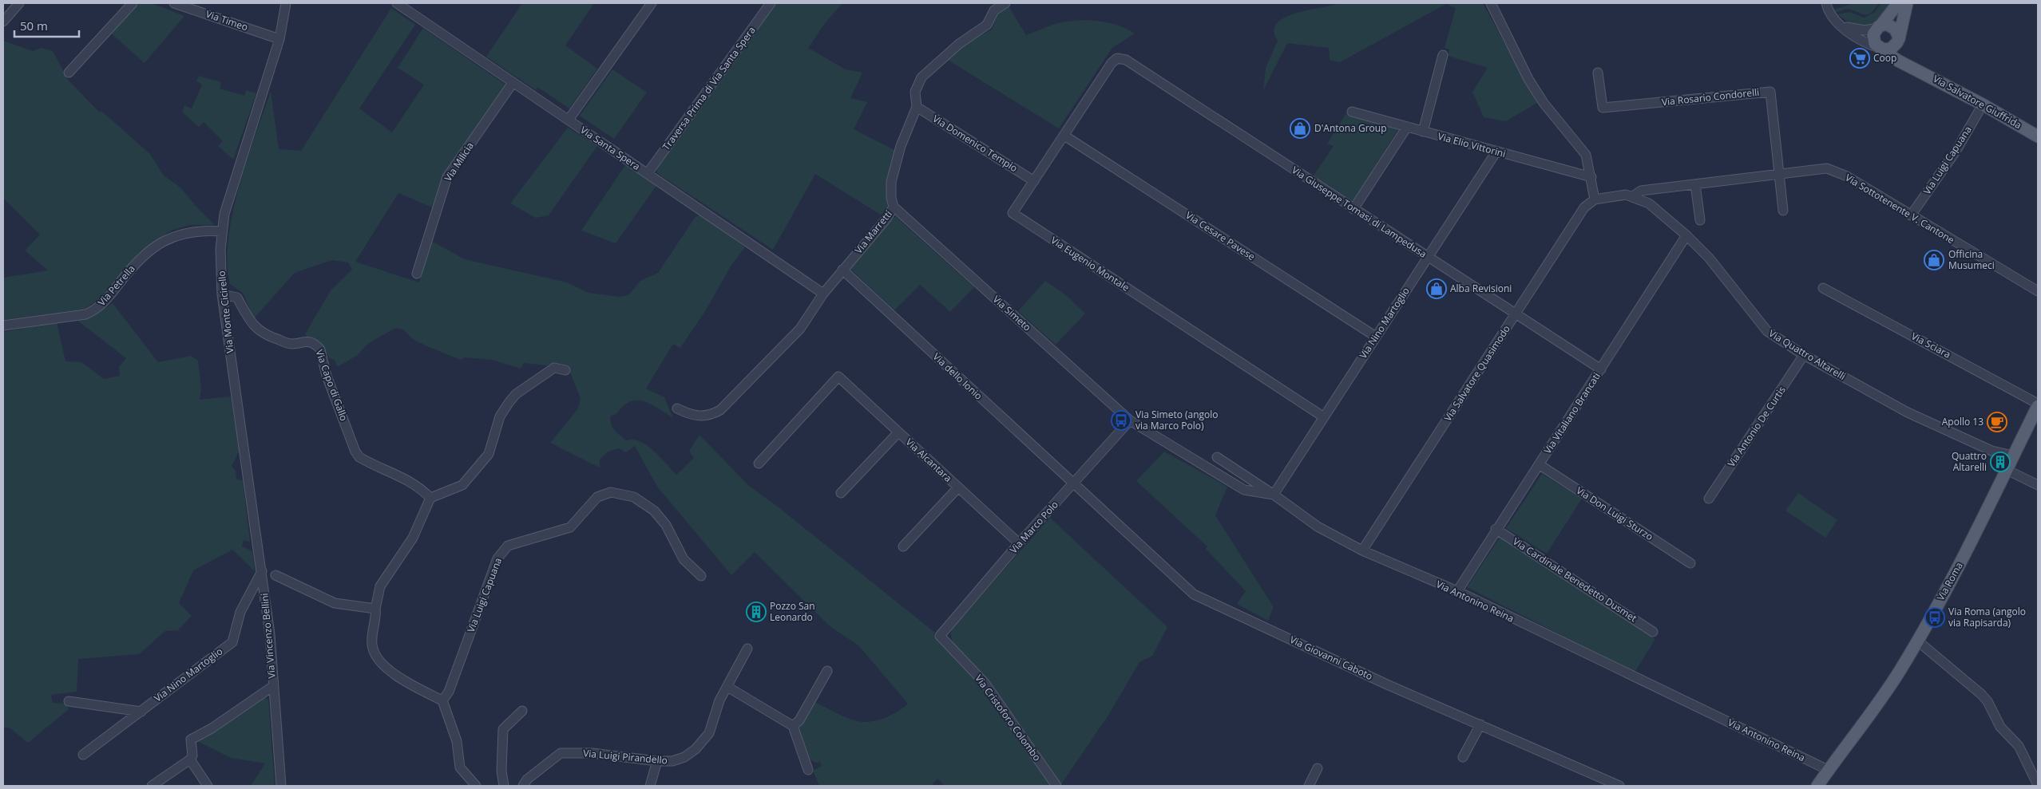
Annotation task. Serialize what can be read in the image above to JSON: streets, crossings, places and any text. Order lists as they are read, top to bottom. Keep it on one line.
{"streets":{"main road":["Via Salvatore Giuffrida","Via Roma"],"street":["Via Timeo","Traversa Prima di Via Santa Spera","Via Rosario Condorelli","Via Domenico Tempio","Via Elio Vittorini","Via Santa Spera","Via Luigi Capuana","Via Milicia","Via Sottotenente V. Cantone","Via Giuseppe Tomasi di Lampedusa","Via Marretti","Via Cesare Pavese","Via Eugenio Montale","Via Petrella","Via Monte Cicirello","Via Simeto","Via Nino Martoglio","Via Sciara","Via Quattro Altarelli","Via Salvatore Quasimodo","Via dello Ionio","Via Capo di Gallo","Via Vitaliano Brancati","Via Antonio De Curtis","Via Alcantara","Via Don Luigi Sturzo","Via Marco Polo","Via Cardinale Benedetto Dusmet","Via Antonino Reina","Via Vincenzo Bellini","Via Giovanni Caboto","Via Cristoforo Colombo","Via Luigi Pirandello"]},"crossings":[["Via Timeo","Via Monte Cicirello"],["Traversa Prima di Via Santa Spera","Via Santa Spera"],["Via Rosario Condorelli","Via Sottotenente V. Cantone"],["Via Salvatore Giuffrida","Via Luigi Capuana"],["Via Domenico Tempio","Via Marretti"],["Via Domenico Tempio","Via Eugenio Montale"],["Via Elio Vittorini","Via Nino Martoglio"],["Via Santa Spera","Via Milicia"],["Via Santa Spera","Via Marretti"],["Via Luigi Capuana","Via Sottotenente V. Cantone"],["Via Sottotenente V. Cantone","Via Quattro Altarelli"],["Via Giuseppe Tomasi di Lampedusa","Via Eugenio Montale"],["Via Giuseppe Tomasi di Lampedusa","Via Nino Martoglio"],["Via Giuseppe Tomasi di Lampedusa","Via Salvatore Quasimodo"],["Via Giuseppe Tomasi di Lampedusa","Via Vitaliano Brancati"],["Via Marretti","Via Simeto"],["Via Marretti","Via dello Ionio"],["Via Cesare Pavese","Via Eugenio Montale"],["Via Cesare Pavese","Via Nino Martoglio"],["Via Eugenio Montale","Via Nino Martoglio"],["Via Petrella","Via Monte Cicirello"],["Via Monte Cicirello","Via Capo di Gallo"],["Via Monte Cicirello","Via Vincenzo Bellini"],["Via Simeto","Via Marco Polo"],["Via Simeto","Via Antonino Reina"],["Via Nino Martoglio","Via Antonino Reina"],["Via Nino Martoglio","Via Vincenzo Bellini"],["Via Sciara","Via Roma"],["Via Quattro Altarelli","Via Salvatore Quasimodo"],["Via Quattro Altarelli","Via Vitaliano Brancati"],["Via Quattro Altarelli","Via Antonio De Curtis"],["Via Quattro Altarelli","Via Roma"],["Via Salvatore Quasimodo","Via Antonino Reina"],["Via dello Ionio","Via Marco Polo"],["Via dello Ionio","Via Giovanni Caboto"],["Via Vitaliano Brancati","Via Don Luigi Sturzo"],["Via Vitaliano Brancati","Via Cardinale Benedetto Dusmet"],["Via Vitaliano Brancati","Via Antonino Reina"],["Via Alcantara","Via Marco Polo"],["Via Marco Polo","Via Antonino Reina"],["Via Marco Polo","Via Giovanni Caboto"],["Via Marco Polo","Via Cristoforo Colombo"],["Via Roma","Via Antonino Reina"]],"places":{"supermarket":["Coop"],"shop":["D'Antona Group","Officina Musumeci","Alba Revisioni"],"bus stop":["Via Simeto (angolo via Marco Polo)","Via Roma (angolo via Rapisarda)"],"cafe":["Apollo 13"],"building":["Quattro Altarelli","Pozzo San Leonardo"]},"scale_bar":"50 m"}
